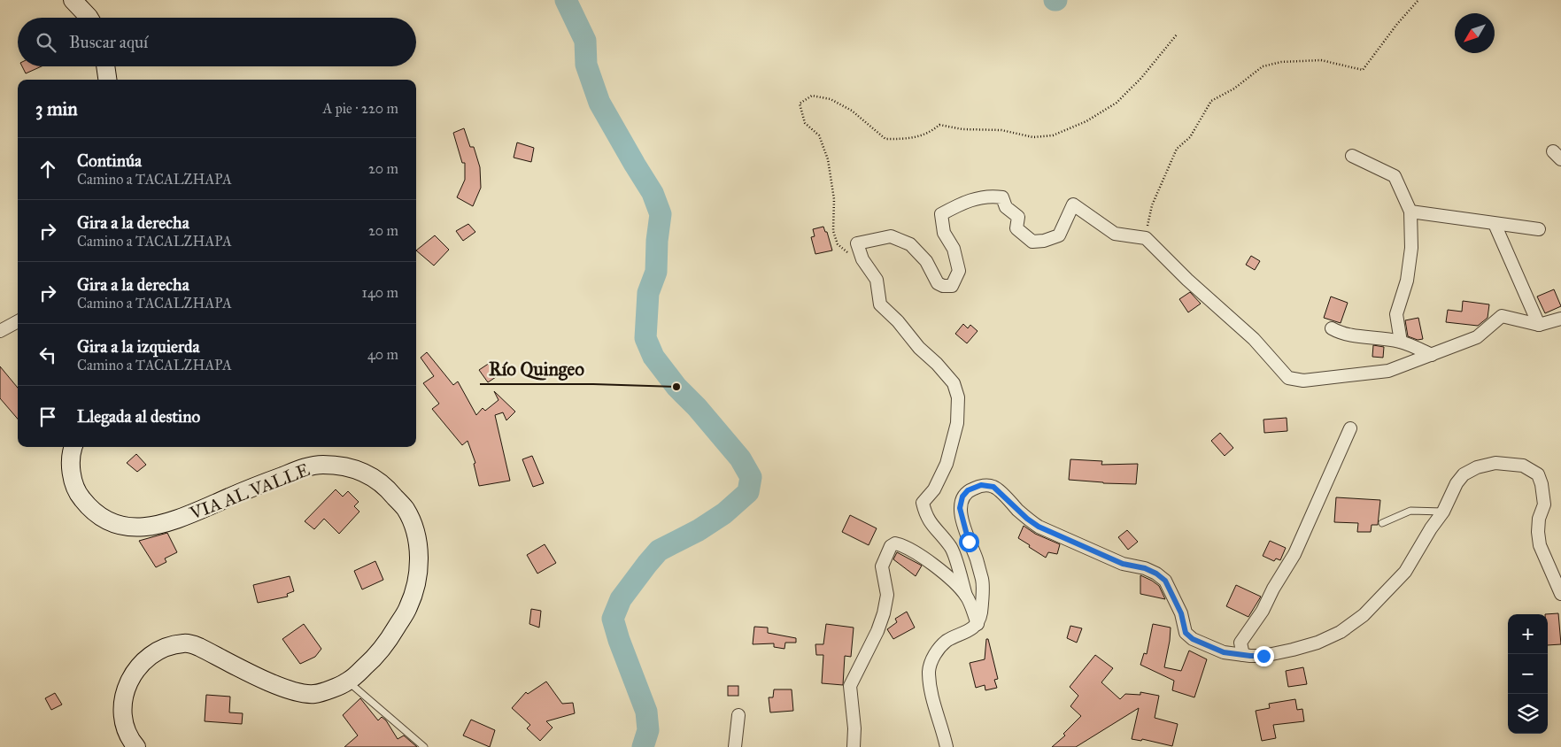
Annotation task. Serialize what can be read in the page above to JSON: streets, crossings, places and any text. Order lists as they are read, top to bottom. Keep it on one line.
{"streets":{"main road":["VIA AL VALLE"]},"places":["Río Quingeo"],"north":"bottom left","page":{"search":"Buscar aquí","heading":["3 min","A pie · 220 m"],"list":[["Continúa","Camino a TACALZHAPA","20 m"],["Gira a la derecha","Camino a TACALZHAPA","20 m"],["Gira a la derecha","Camino a TACALZHAPA","140 m"],["Gira a la izquierda","Camino a TACALZHAPA","40 m"],"Llegada al destino"],"map_buttons":["+","−"]}}
